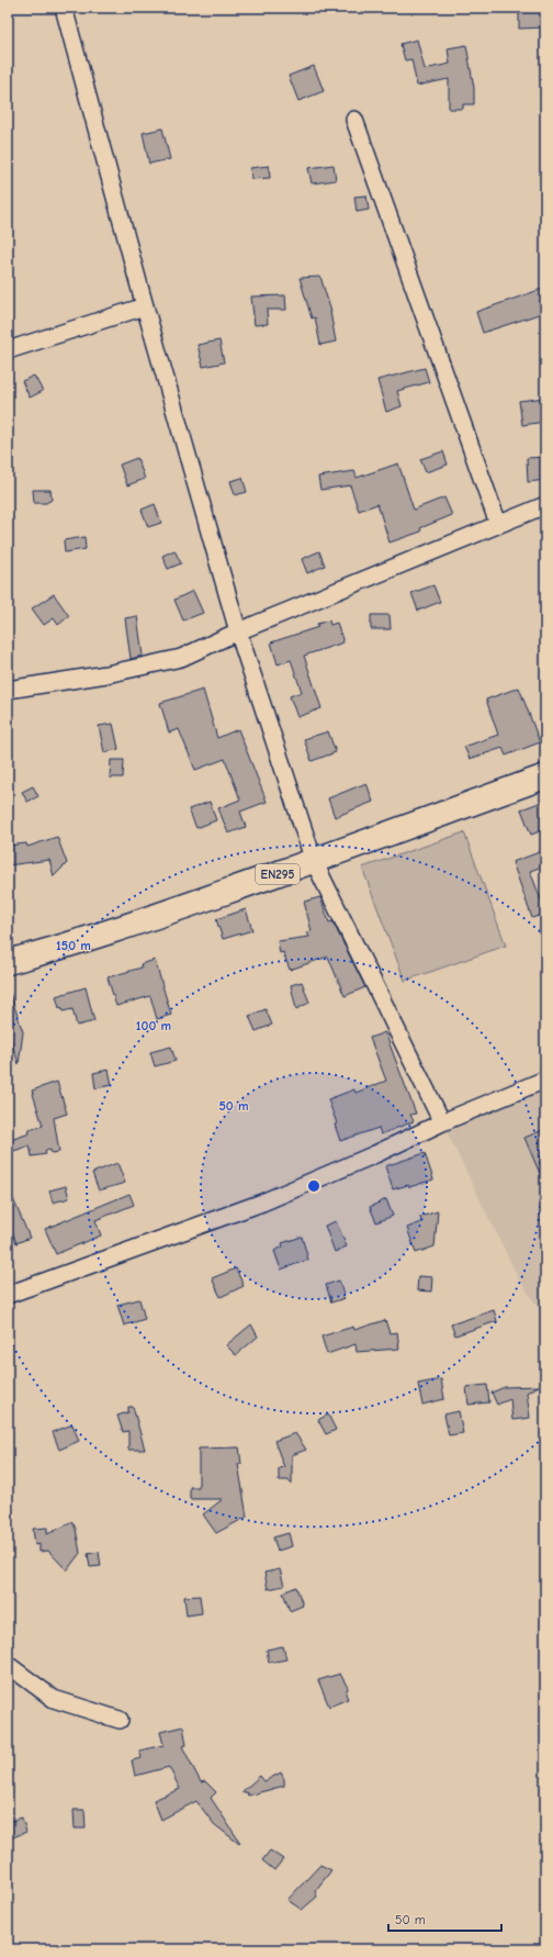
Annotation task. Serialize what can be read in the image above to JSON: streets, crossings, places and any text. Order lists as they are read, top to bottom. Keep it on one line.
{"streets":{"main road":["EN295"]},"scale_bar":"50 m","rings":["150 m","100 m","50 m"]}
